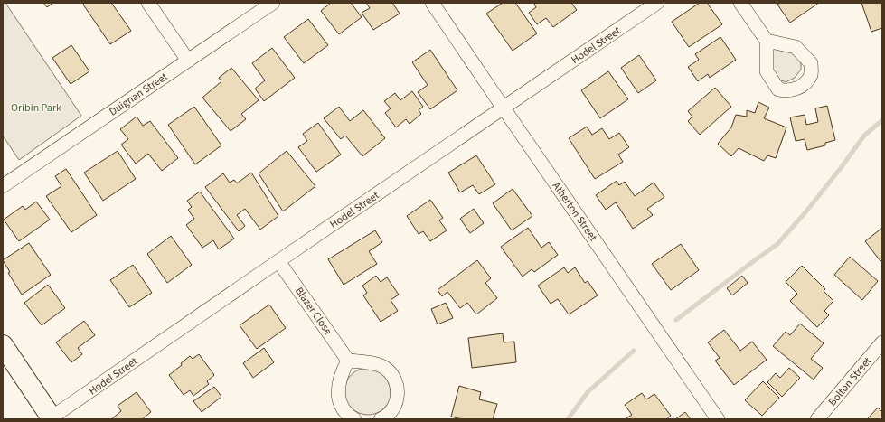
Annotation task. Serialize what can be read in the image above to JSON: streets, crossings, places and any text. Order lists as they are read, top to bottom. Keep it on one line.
{"streets":{"street":["Hodel Street","Duignan Street","Atherton Street","Blazer Close","Bolton Street"]},"crossings":[["Hodel Street","Atherton Street"],["Hodel Street","Blazer Close"]],"parks":["Oribin Park"]}
